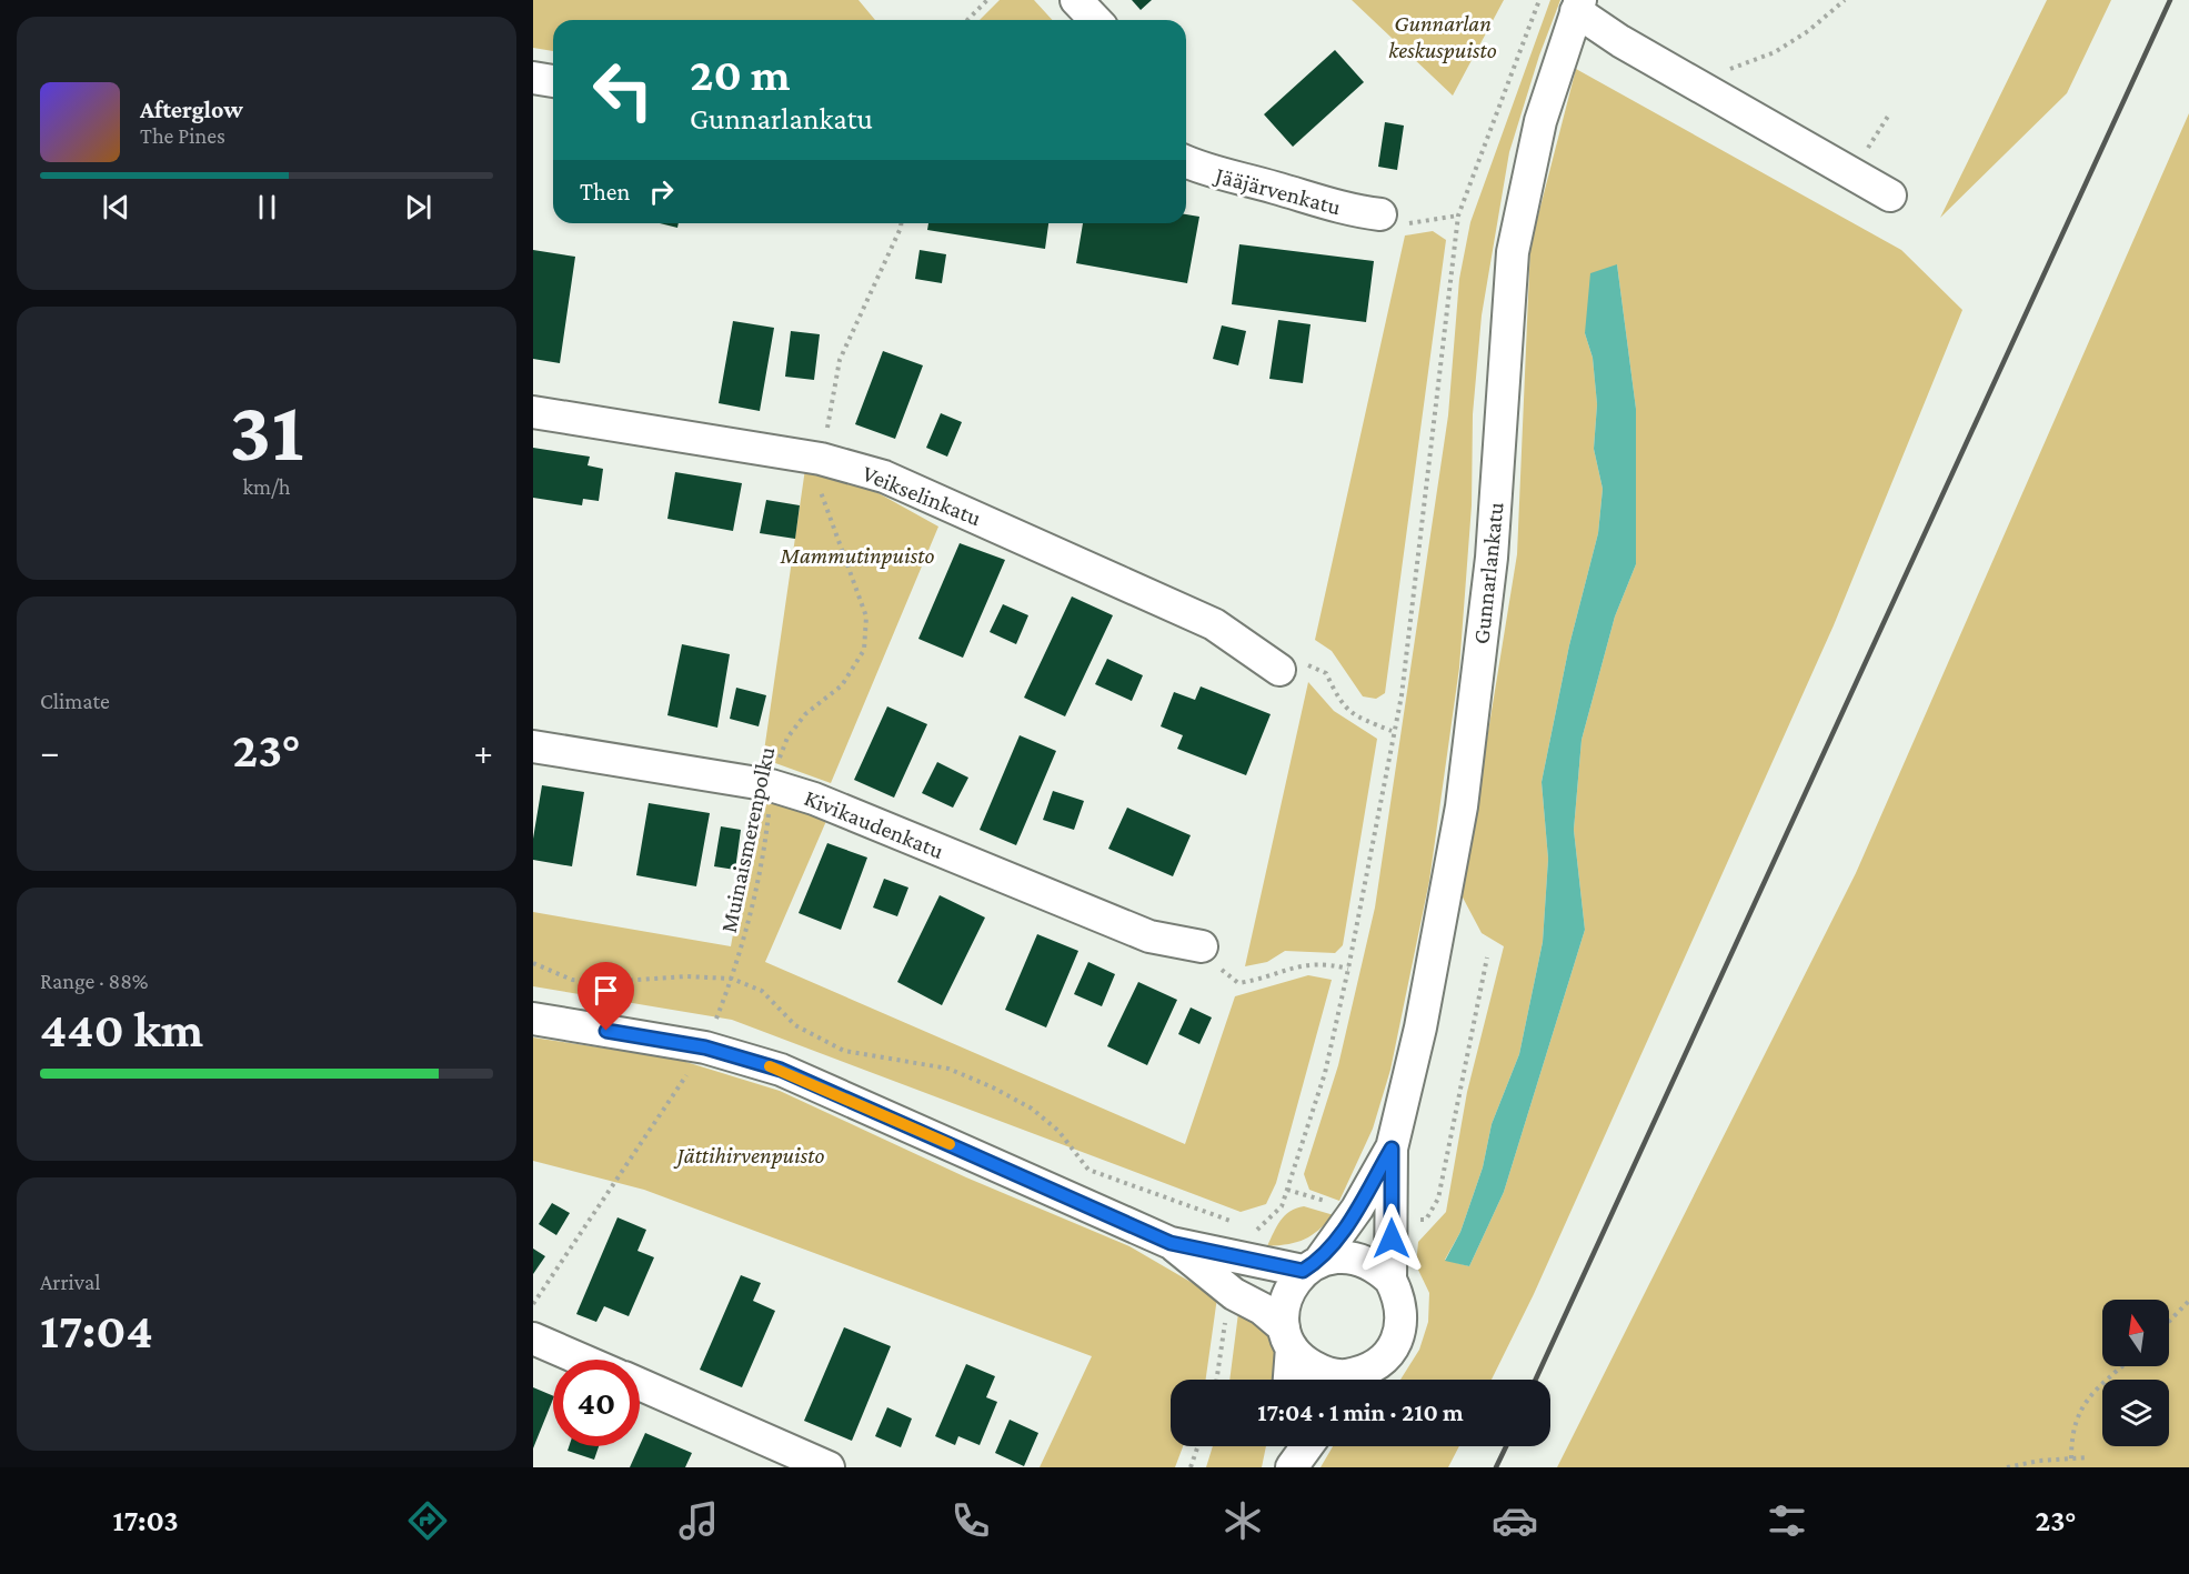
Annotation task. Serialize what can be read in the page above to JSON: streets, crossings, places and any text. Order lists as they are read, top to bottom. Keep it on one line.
{"streets":{"street":["Jääjärvenkatu","Veikselinkatu","Gunnarlankatu","Kivikaudenkatu"],"path":["Muinaismerenpolku"]},"crossings":[["Veikselinkatu","Muinaismerenpolku"],["Kivikaudenkatu","Muinaismerenpolku"]],"parks":["Gunnarlan keskuspuisto","Mammutinpuisto","Jättihirvenpuisto"],"north":"top","page":{"turn":["20 m","Gunnarlankatu"],"song":["Afterglow","The Pines"],"then":"Then","tile":[["31","km/h"],"Climate",["Range · 88%","440 km"],["Arrival","17:04"]],"heat":["−","23°","+"],"limit":"40","trip":"17:04 · 1 min · 210 m","tabs":["17:03","23°"]}}
